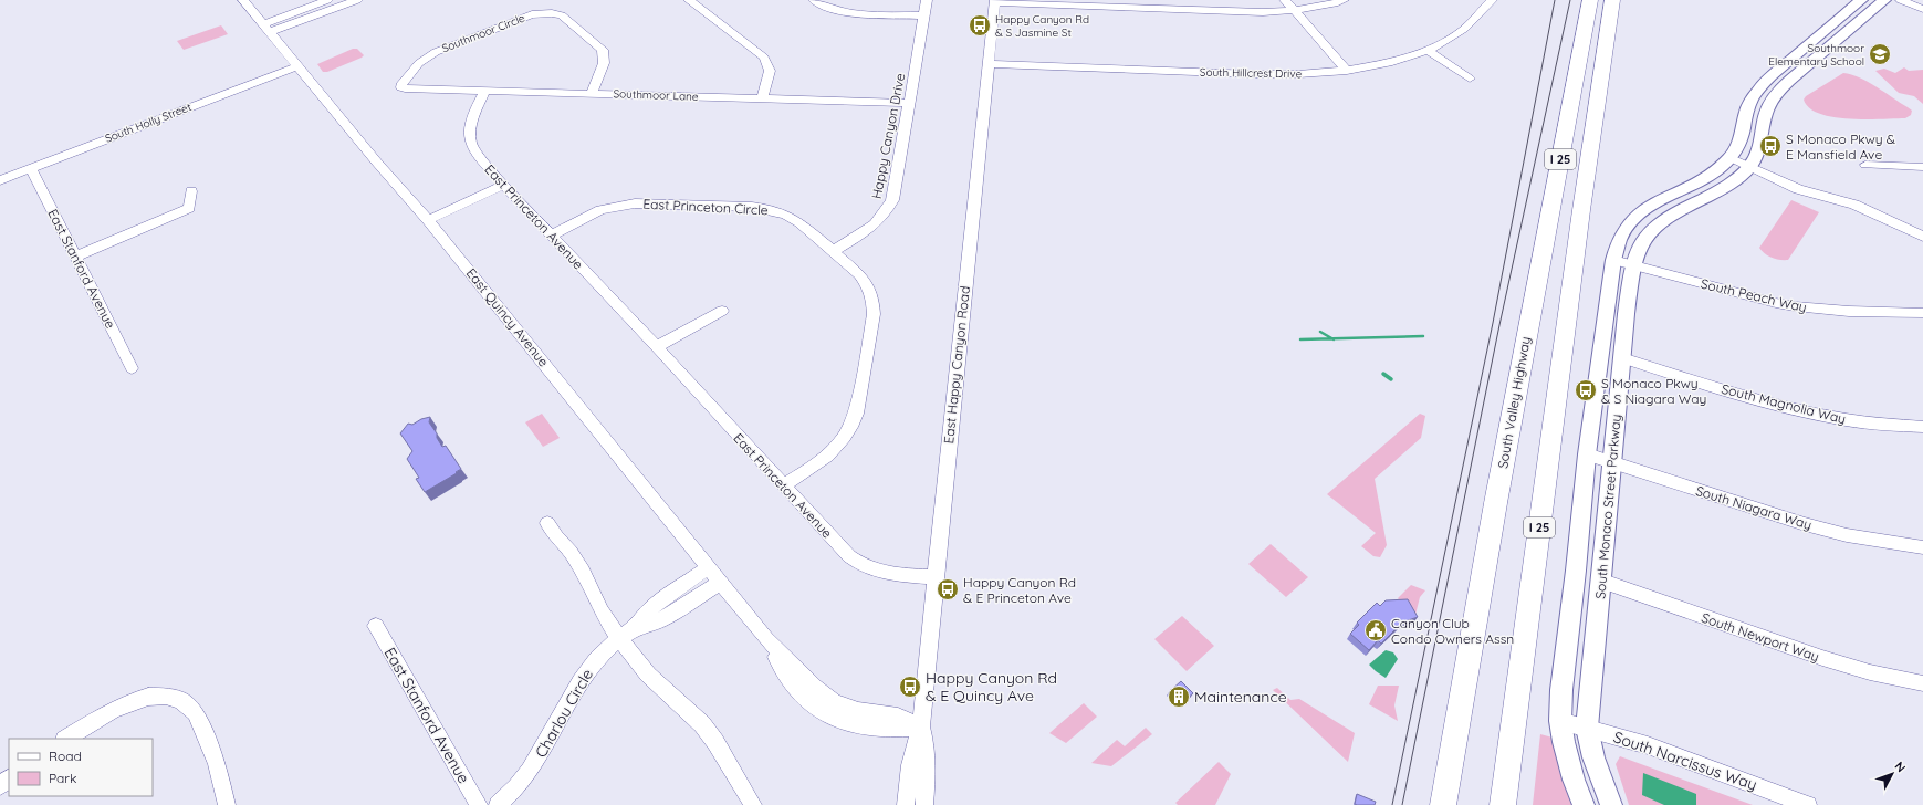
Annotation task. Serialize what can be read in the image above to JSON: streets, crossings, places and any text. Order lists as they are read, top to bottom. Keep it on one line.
{"streets":{"highway":["I 25","South Valley Highway"],"main road":["South Monaco Street Parkway"],"street":["Southmoor Circle","South Hillcrest Drive","Southmoor Lane","South Holly Street","Happy Canyon Drive","East Princeton Circle","East Princeton Avenue","East Stanford Avenue","South Peach Way","East Quincy Avenue","East Happy Canyon Road","South Magnolia Way","South Niagara Way","South Newport Way","Charlou Circle","South Narcissus Way"]},"crossings":[["Southmoor Circle","Southmoor Lane"],["South Hillcrest Drive","East Happy Canyon Road"],["Southmoor Lane","Happy Canyon Drive"],["Southmoor Lane","East Princeton Avenue"],["South Holly Street","East Stanford Avenue"],["South Holly Street","East Quincy Avenue"],["Happy Canyon Drive","East Princeton Circle"],["East Princeton Circle","East Princeton Avenue"],["East Princeton Avenue","East Happy Canyon Road"],["South Peach Way","South Monaco Street Parkway"],["East Quincy Avenue","East Happy Canyon Road"],["East Quincy Avenue","Charlou Circle"],["South Magnolia Way","South Monaco Street Parkway"],["South Monaco Street Parkway","South Niagara Way"],["South Monaco Street Parkway","South Newport Way"],["South Monaco Street Parkway","South Narcissus Way"]],"places":{"bus stop":["Happy Canyon Rd & S Jasmine St","S Monaco Pkwy & E Mansfield Ave","S Monaco Pkwy & S Niagara Way","Happy Canyon Rd & E Princeton Ave","Happy Canyon Rd & E Quincy Ave"],"school or university":["Southmoor Elementary School"],"public building":["Canyon Club Condo Owners Assn"],"building":["Maintenance"]},"legend":["Road","Park"],"north":"top right"}
